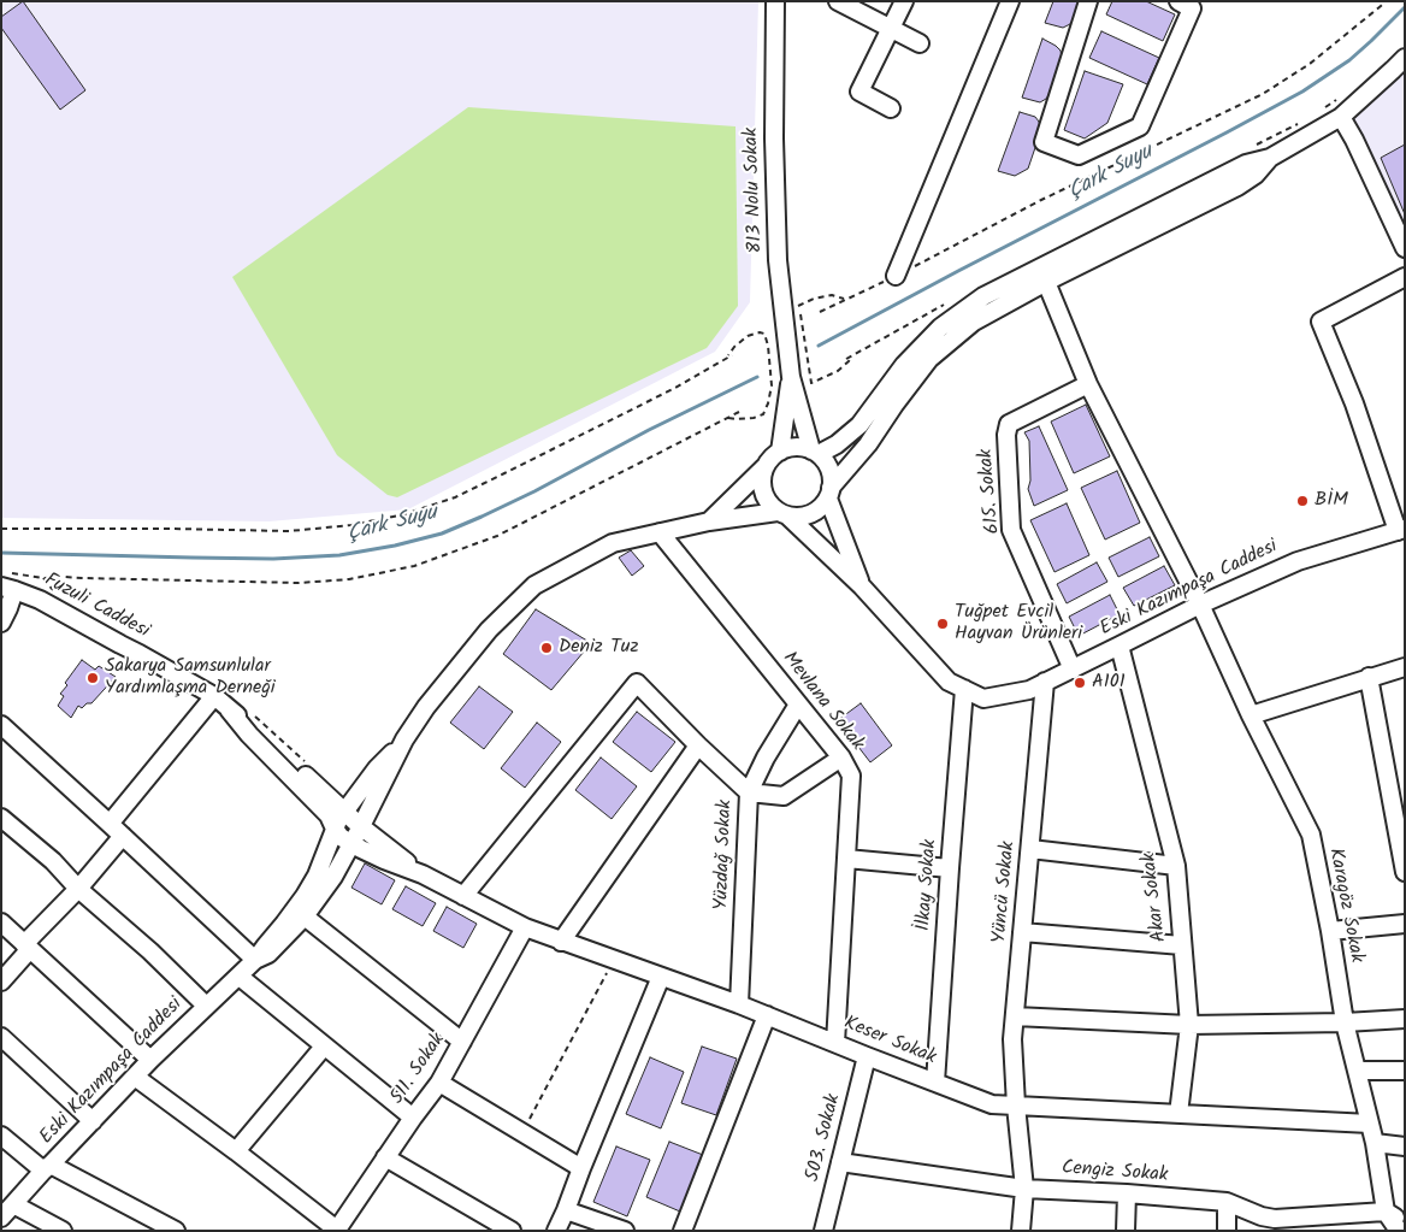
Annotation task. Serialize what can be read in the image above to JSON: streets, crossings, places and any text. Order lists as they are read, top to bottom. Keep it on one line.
{"streets":{"street":["813 Nolu Sokak","615. Sokak","Eski Kazımpaşa Caddesi","Fuzuli Caddesi","Mevlana Sokak","Yüzdağ Sokak","İlkay Sokak","Yüncü Sokak","Akar Sokak","Karagöz Sokak","Keser Sokak","511. Sokak","503. Sokak","Cengiz Sokak"]},"crossings":[["615. Sokak","Eski Kazımpaşa Caddesi"],["Eski Kazımpaşa Caddesi","Mevlana Sokak"],["Eski Kazımpaşa Caddesi","İlkay Sokak"],["Eski Kazımpaşa Caddesi","Yüncü Sokak"],["Eski Kazımpaşa Caddesi","Akar Sokak"],["Eski Kazımpaşa Caddesi","Karagöz Sokak"],["Mevlana Sokak","Keser Sokak"],["Yüzdağ Sokak","Keser Sokak"],["İlkay Sokak","Keser Sokak"],["Yüncü Sokak","Keser Sokak"],["Yüncü Sokak","Cengiz Sokak"],["Akar Sokak","Keser Sokak"],["Karagöz Sokak","Keser Sokak"],["Karagöz Sokak","Cengiz Sokak"],["Keser Sokak","511. Sokak"],["Keser Sokak","503. Sokak"],["503. Sokak","Cengiz Sokak"]],"water":["Çark Suyu"],"places":["BİM","Tuğpet Evcil Hayvan Ürünleri","Deniz Tuz","Sakarya Samsunlular Yardımlaşma Derneği","A101"]}
